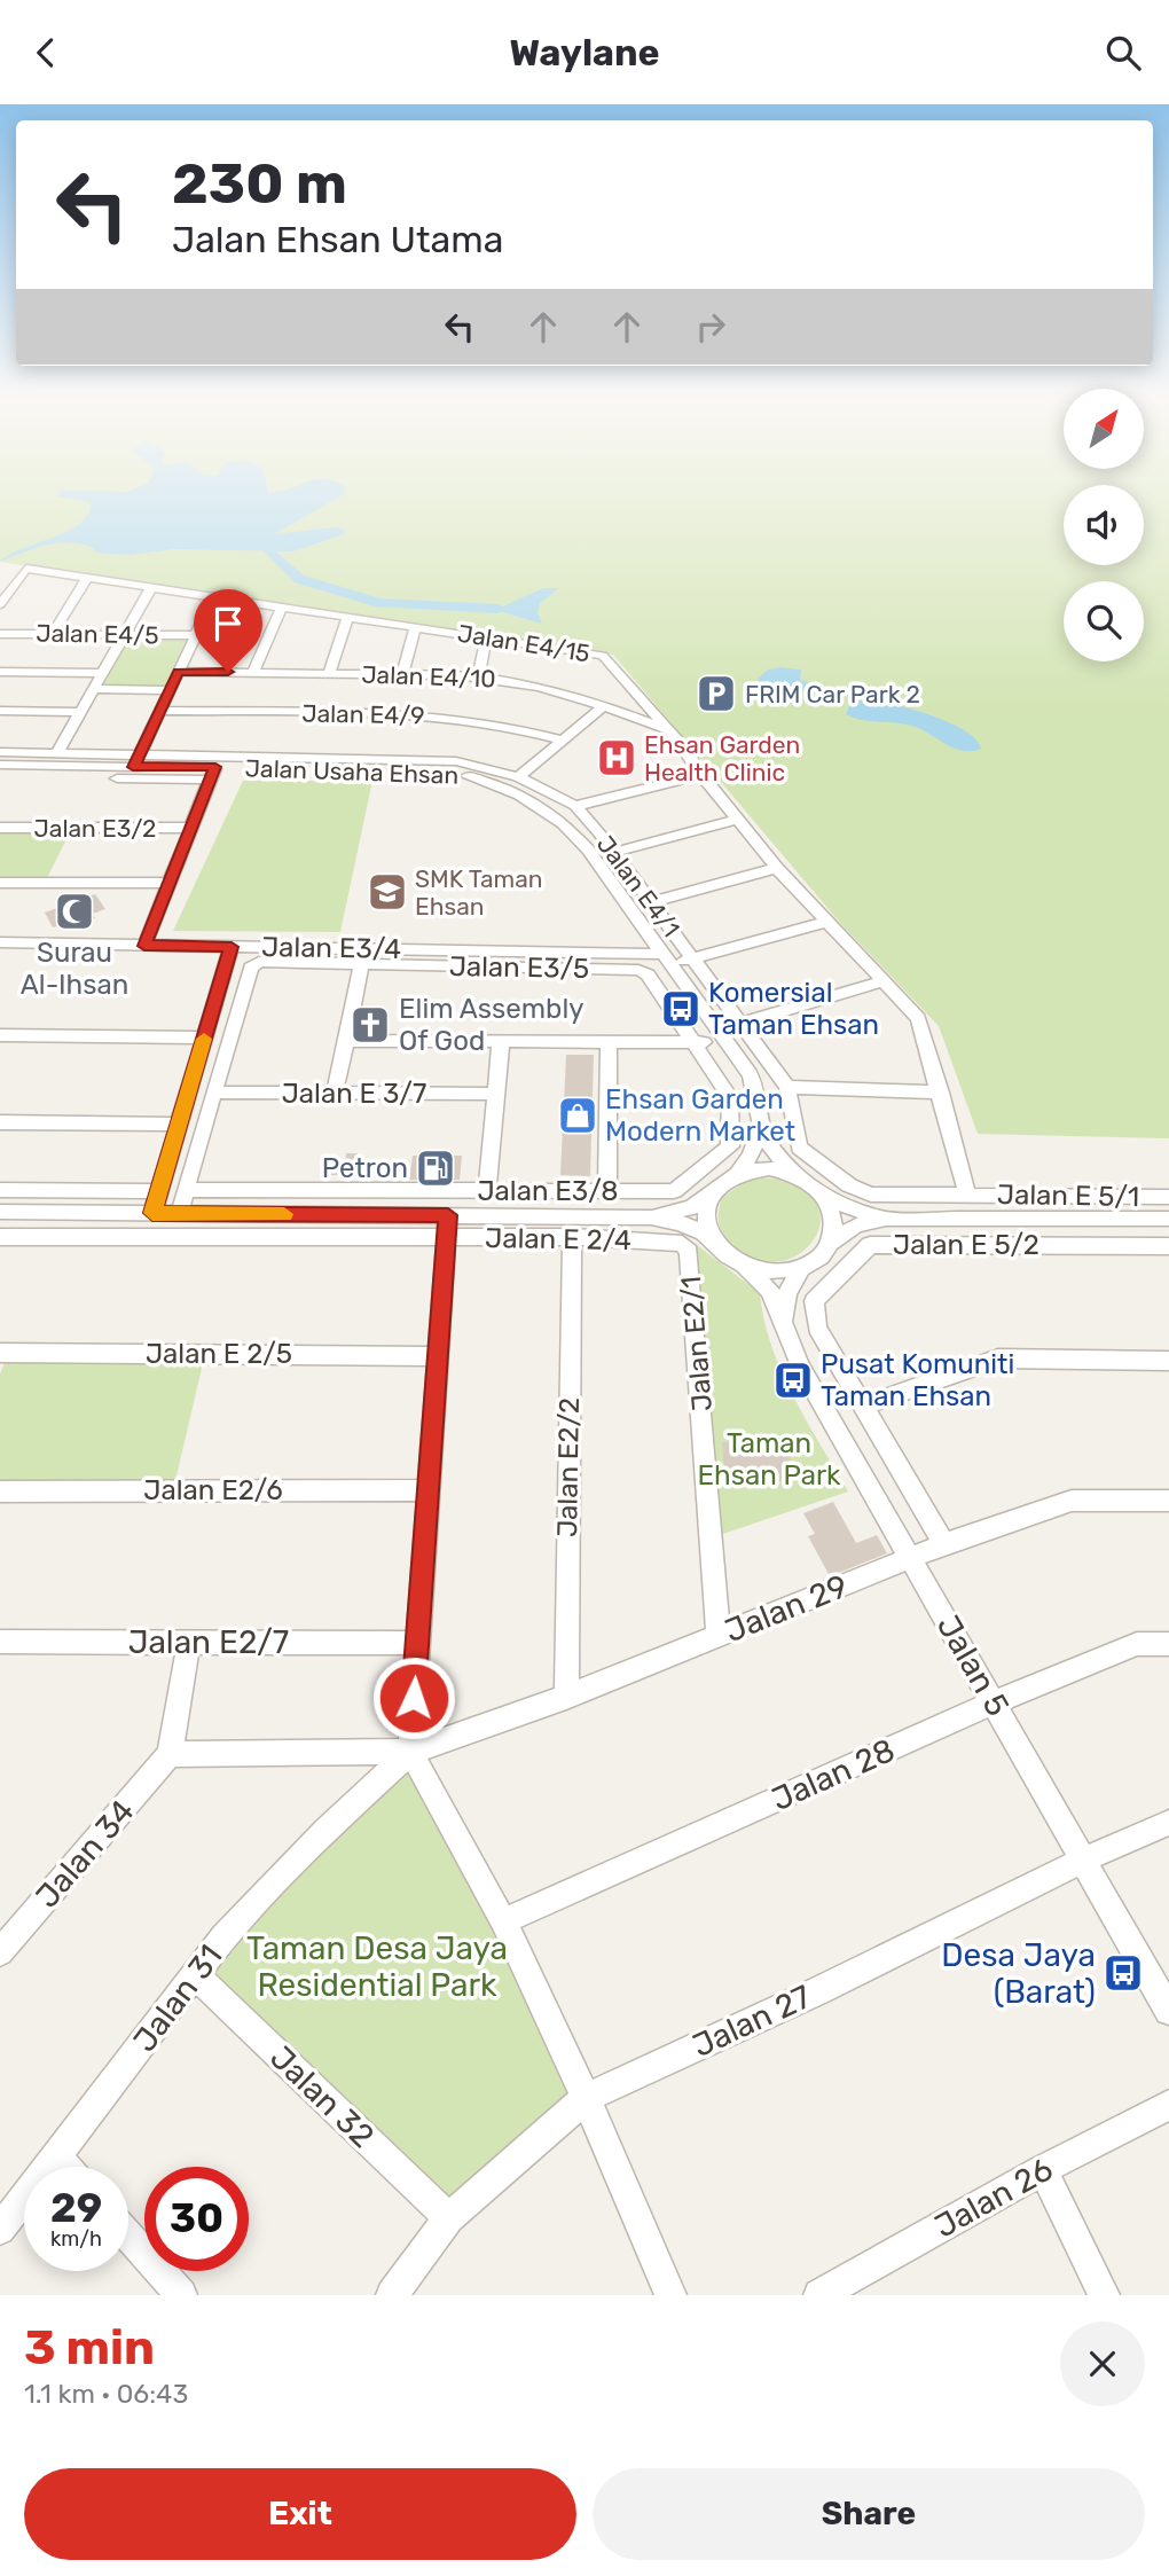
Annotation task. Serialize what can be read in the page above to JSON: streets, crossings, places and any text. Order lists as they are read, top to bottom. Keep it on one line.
{"streets":{"street":["Jalan E4/5","Jalan E4/15","Jalan E4/10","Jalan E4/9","Jalan Usaha Ehsan","Jalan E3/2","Jalan E4/1","Jalan E3/4","Jalan E3/5","Jalan E 3/7","Jalan E3/8","Jalan E 5/1","Jalan E 2/4","Jalan E 5/2","Jalan E2/1","Jalan E 2/5","Jalan E2/2","Jalan E2/6","Jalan 29","Jalan E2/7","Jalan 5","Jalan 28","Jalan 34","Jalan 31","Jalan 27","Jalan 32","Jalan 26"]},"crossings":[["Jalan E4/15","Jalan E4/10"],["Jalan E4/15","Jalan E3/4"],["Jalan E4/15","Jalan E 5/1"],["Jalan Usaha Ehsan","Jalan E4/1"],["Jalan Usaha Ehsan","Jalan E3/4"],["Jalan Usaha Ehsan","Jalan 5"],["Jalan E4/1","Jalan E3/4"],["Jalan E4/1","Jalan E 5/1"],["Jalan E3/4","Jalan E3/5"],["Jalan E3/5","Jalan E 3/7"],["Jalan E3/5","Jalan E3/8"],["Jalan E 2/4","Jalan E2/1"],["Jalan E 2/4","Jalan E2/2"],["Jalan E2/1","Jalan 29"],["Jalan E2/2","Jalan 29"],["Jalan 29","Jalan 5"],["Jalan 29","Jalan 31"],["Jalan 5","Jalan 28"],["Jalan 5","Jalan 27"],["Jalan 31","Jalan 32"],["Jalan 27","Jalan 32"]],"parks":["Taman Ehsan Park","Taman Desa Jaya Residential Park"],"places":{"parking":["FRIM Car Park 2"],"hospital":["Ehsan Garden Health Clinic"],"school or university":["SMK Taman Ehsan"],"mosque":["Surau Al-Ihsan"],"bus stop":["Komersial Taman Ehsan","Pusat Komuniti Taman Ehsan","Desa Jaya (Barat)"],"church":["Elim Assembly Of God"],"shop":["Ehsan Garden Modern Market"],"fuel station":["Petron"]},"north":"top right","page":{"header":"Waylane","turn":["230 m","Jalan Ehsan Utama"],"speed":"29 km/h","limit":"30","heading":["3 min","1.1 km · 06:43"],"buttons":["Exit","Share"]}}
